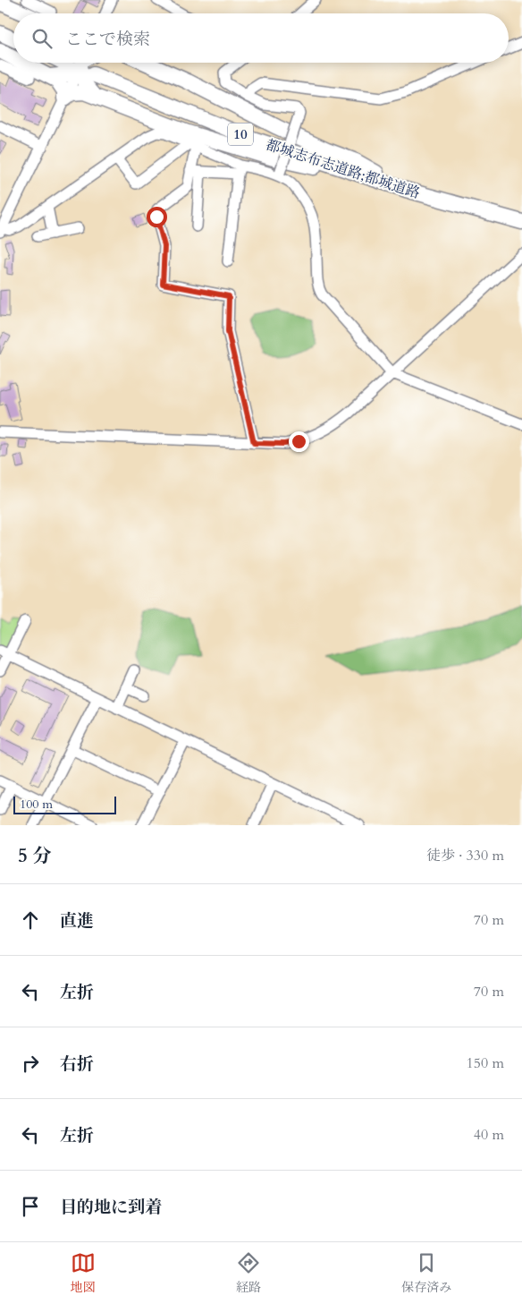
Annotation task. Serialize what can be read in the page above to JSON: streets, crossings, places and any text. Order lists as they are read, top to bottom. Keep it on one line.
{"streets":{"highway":["10","都城志布志道路;都城道路"]},"scale_bar":"100 m","page":{"search":"ここで検索","scale":"100 m","heading":["5 分","徒歩 · 330 m"],"list":[["直進","70 m"],["左折","70 m"],["右折","150 m"],["左折","40 m"],"目的地に到着"],"nav":["地図","経路","保存済み"]}}
